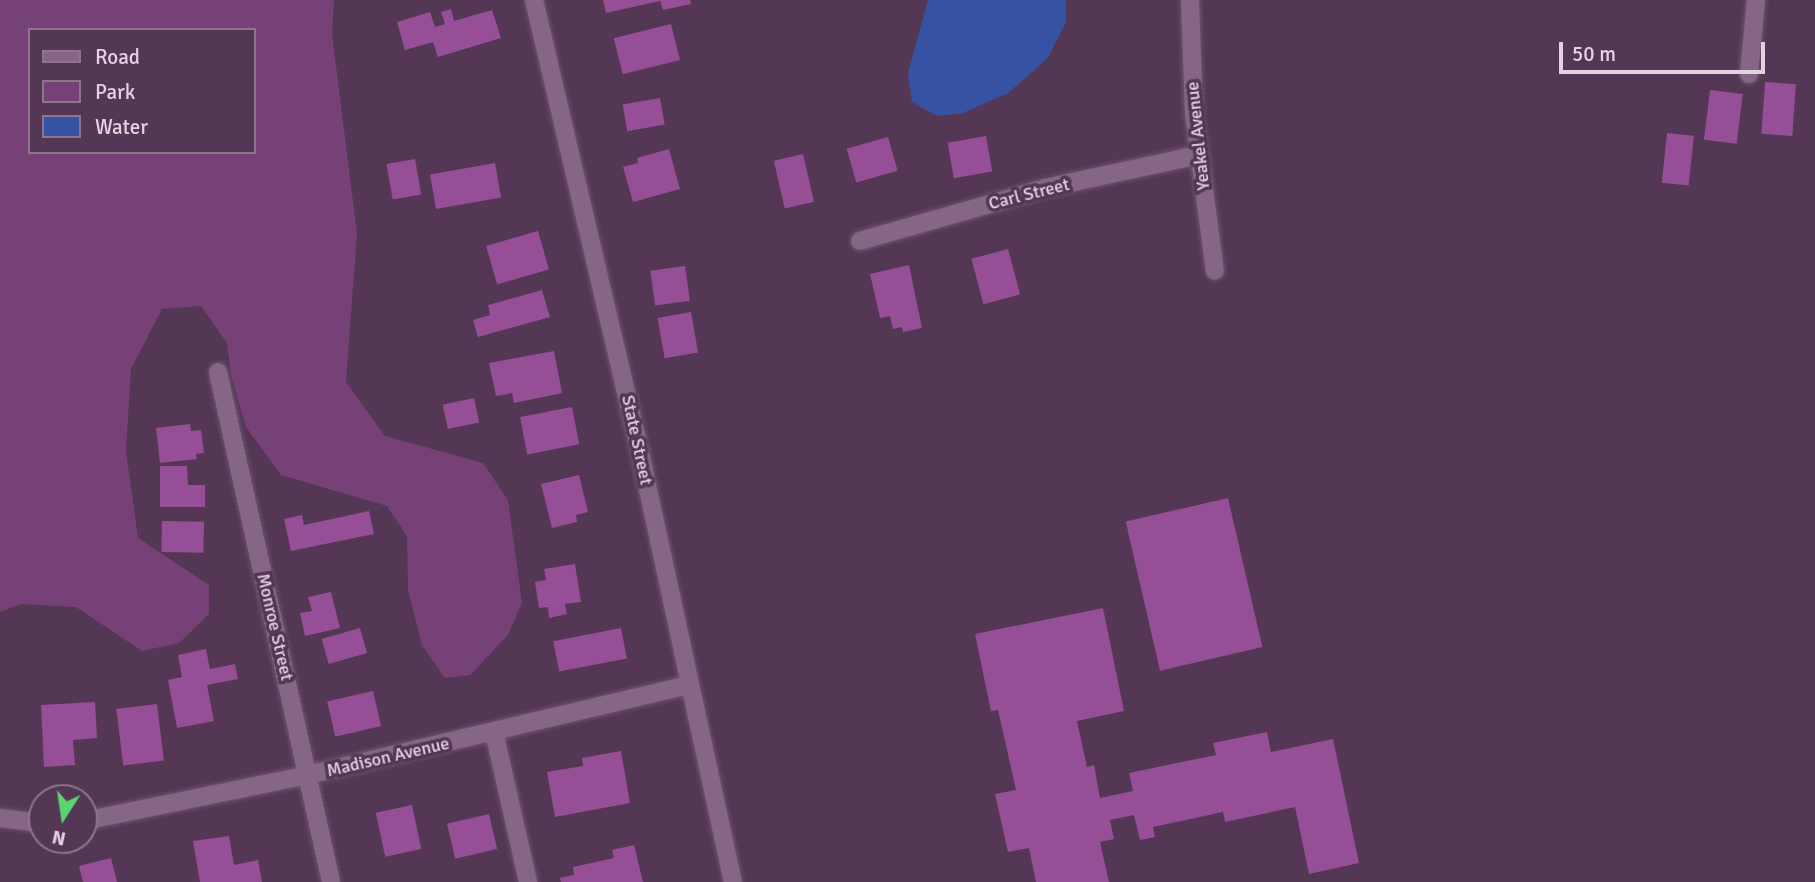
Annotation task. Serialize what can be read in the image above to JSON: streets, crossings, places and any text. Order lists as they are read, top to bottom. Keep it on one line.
{"streets":{"street":["Yeakel Avenue","Carl Street","State Street","Monroe Street","Madison Avenue"]},"crossings":[["Yeakel Avenue","Carl Street"],["State Street","Madison Avenue"],["Monroe Street","Madison Avenue"]],"legend":["Road","Park","Water"],"scale_bar":"50 m","north":"bottom"}
